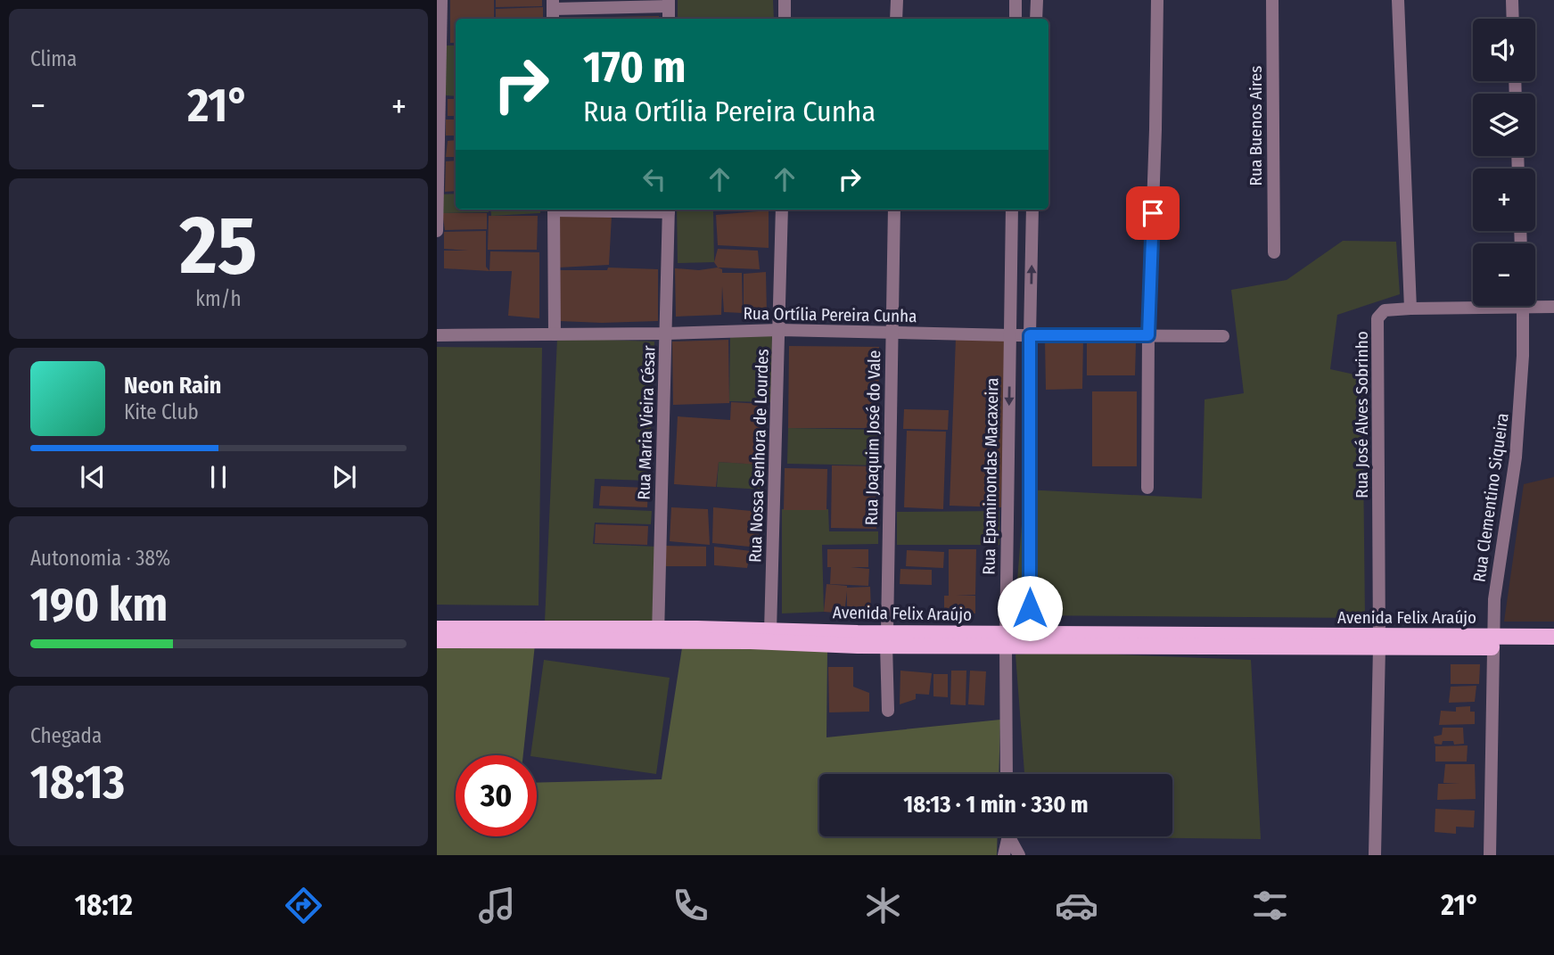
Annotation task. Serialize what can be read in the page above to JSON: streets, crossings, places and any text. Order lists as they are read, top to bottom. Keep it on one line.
{"streets":{"main road":["Avenida Felix Araújo"],"street":["Rua Buenos Aires","Rua Ortília Pereira Cunha","Rua José Alves Sobrinho","Rua Maria Vieira César","Rua Joaquim José do Vale","Rua Nossa Senhora de Lourdes","Rua Epaminondas Macaxeira","Rua Clementino Siqueira"]},"crossings":[["Rua Ortília Pereira Cunha","Rua Maria Vieira César"],["Rua Ortília Pereira Cunha","Rua Joaquim José do Vale"],["Rua Ortília Pereira Cunha","Rua Nossa Senhora de Lourdes"],["Rua Ortília Pereira Cunha","Rua Epaminondas Macaxeira"],["Rua José Alves Sobrinho","Avenida Felix Araújo"],["Rua Maria Vieira César","Avenida Felix Araújo"],["Rua Joaquim José do Vale","Avenida Felix Araújo"],["Rua Nossa Senhora de Lourdes","Avenida Felix Araújo"],["Rua Epaminondas Macaxeira","Avenida Felix Araújo"],["Rua Clementino Siqueira","Avenida Felix Araújo"]],"page":{"tile":["Clima",["25","km/h"],["Autonomia · 38%","190 km"],["Chegada","18:13"]],"map_buttons":["+","−"],"turn":["170 m","Rua Ortília Pereira Cunha"],"heat":["−","21°","+"],"song":["Neon Rain","Kite Club"],"limit":"30","trip":"18:13 · 1 min · 330 m","tabs":["18:12","21°"]}}
